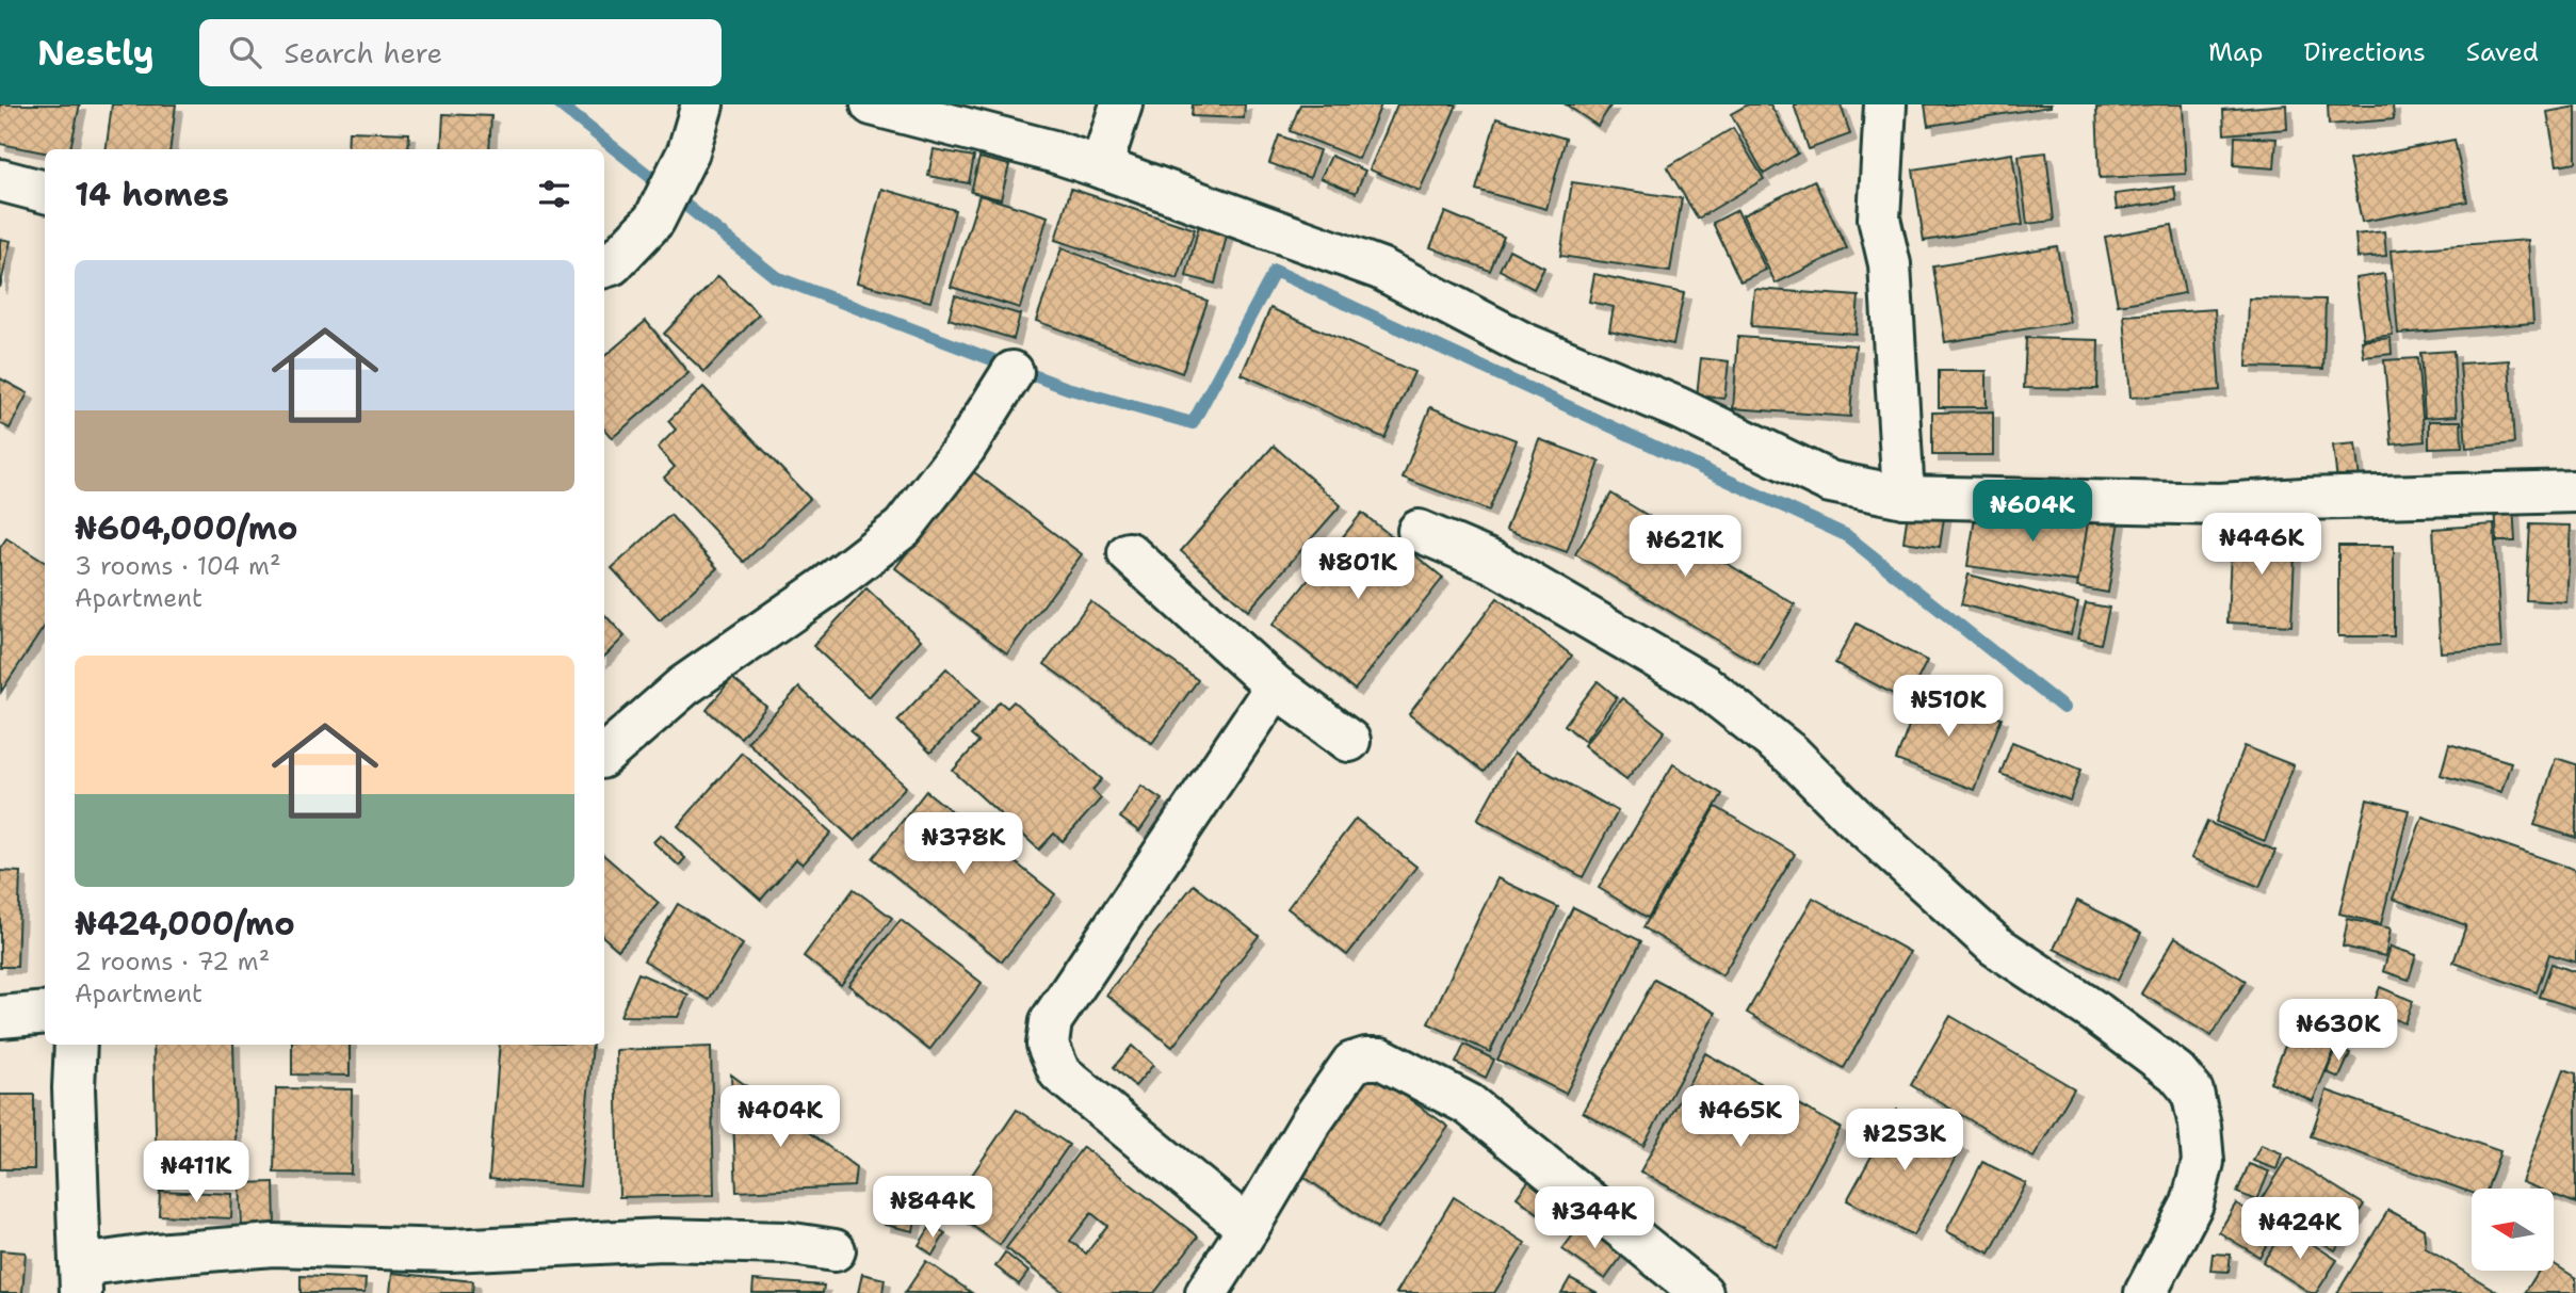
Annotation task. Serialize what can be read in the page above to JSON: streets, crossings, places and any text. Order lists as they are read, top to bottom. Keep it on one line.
{"north":"left","page":{"header":"Nestly","search":"Search here","nav":["Map","Directions","Saved"],"heading":"14 homes","list":[{"name":"₦604,000/mo","note":"3 rooms · 104 m² · Apartment"},{"name":"₦424,000/mo","note":"2 rooms · 72 m² · Apartment"}],"price":["₦604K","₦446K","₦621K","₦801K","₦510K","₦378K","₦630K","₦404K","₦465K","₦253K","₦411K","₦844K","₦344K","₦424K"]}}
